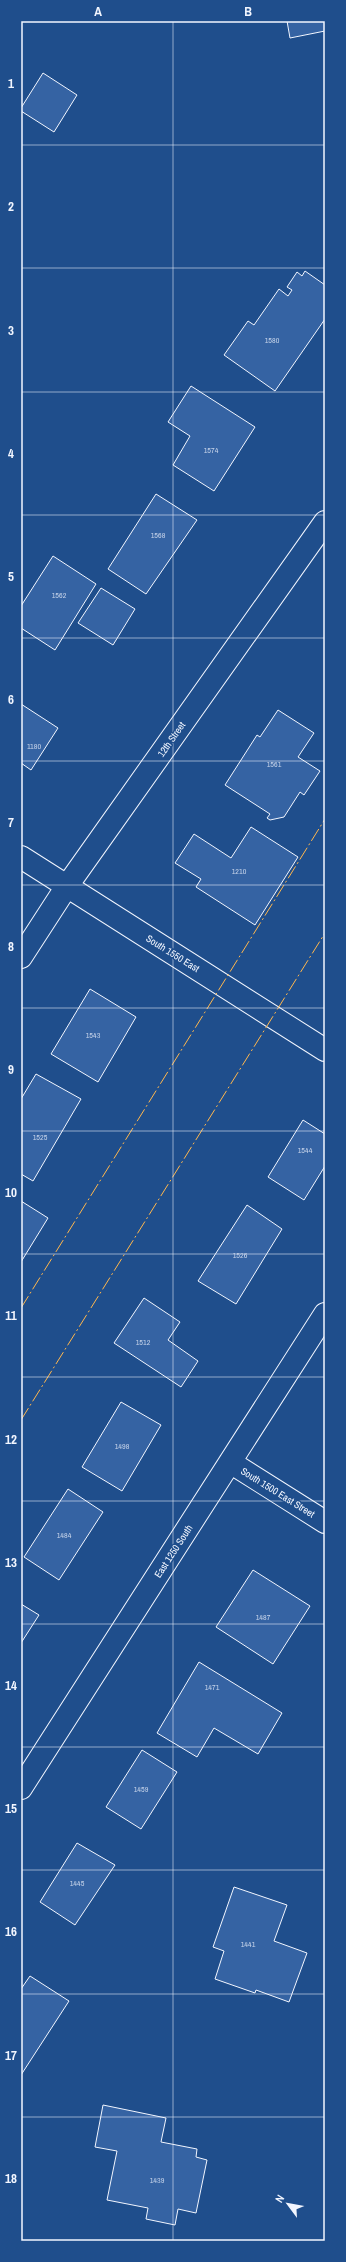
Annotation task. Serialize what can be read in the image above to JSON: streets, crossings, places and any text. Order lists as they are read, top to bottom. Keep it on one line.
{"streets":{"street":["12th Street","South 1550 East","South 1500 East Street","East 1250 South"]},"crossings":[["12th Street","South 1550 East"],["South 1500 East Street","East 1250 South"]],"house_numbers":["1580","1574","1568","1562","1180","1561","1210","1543","1525","1544","1526","1512","1498","1484","1487","1471","1459","1445","1441","1439"],"north":"top left","grid":{"columns":["A","B"],"rows":["1","2","3","4","5","6","7","8","9","10","11","12","13","14","15","16","17","18"]}}
